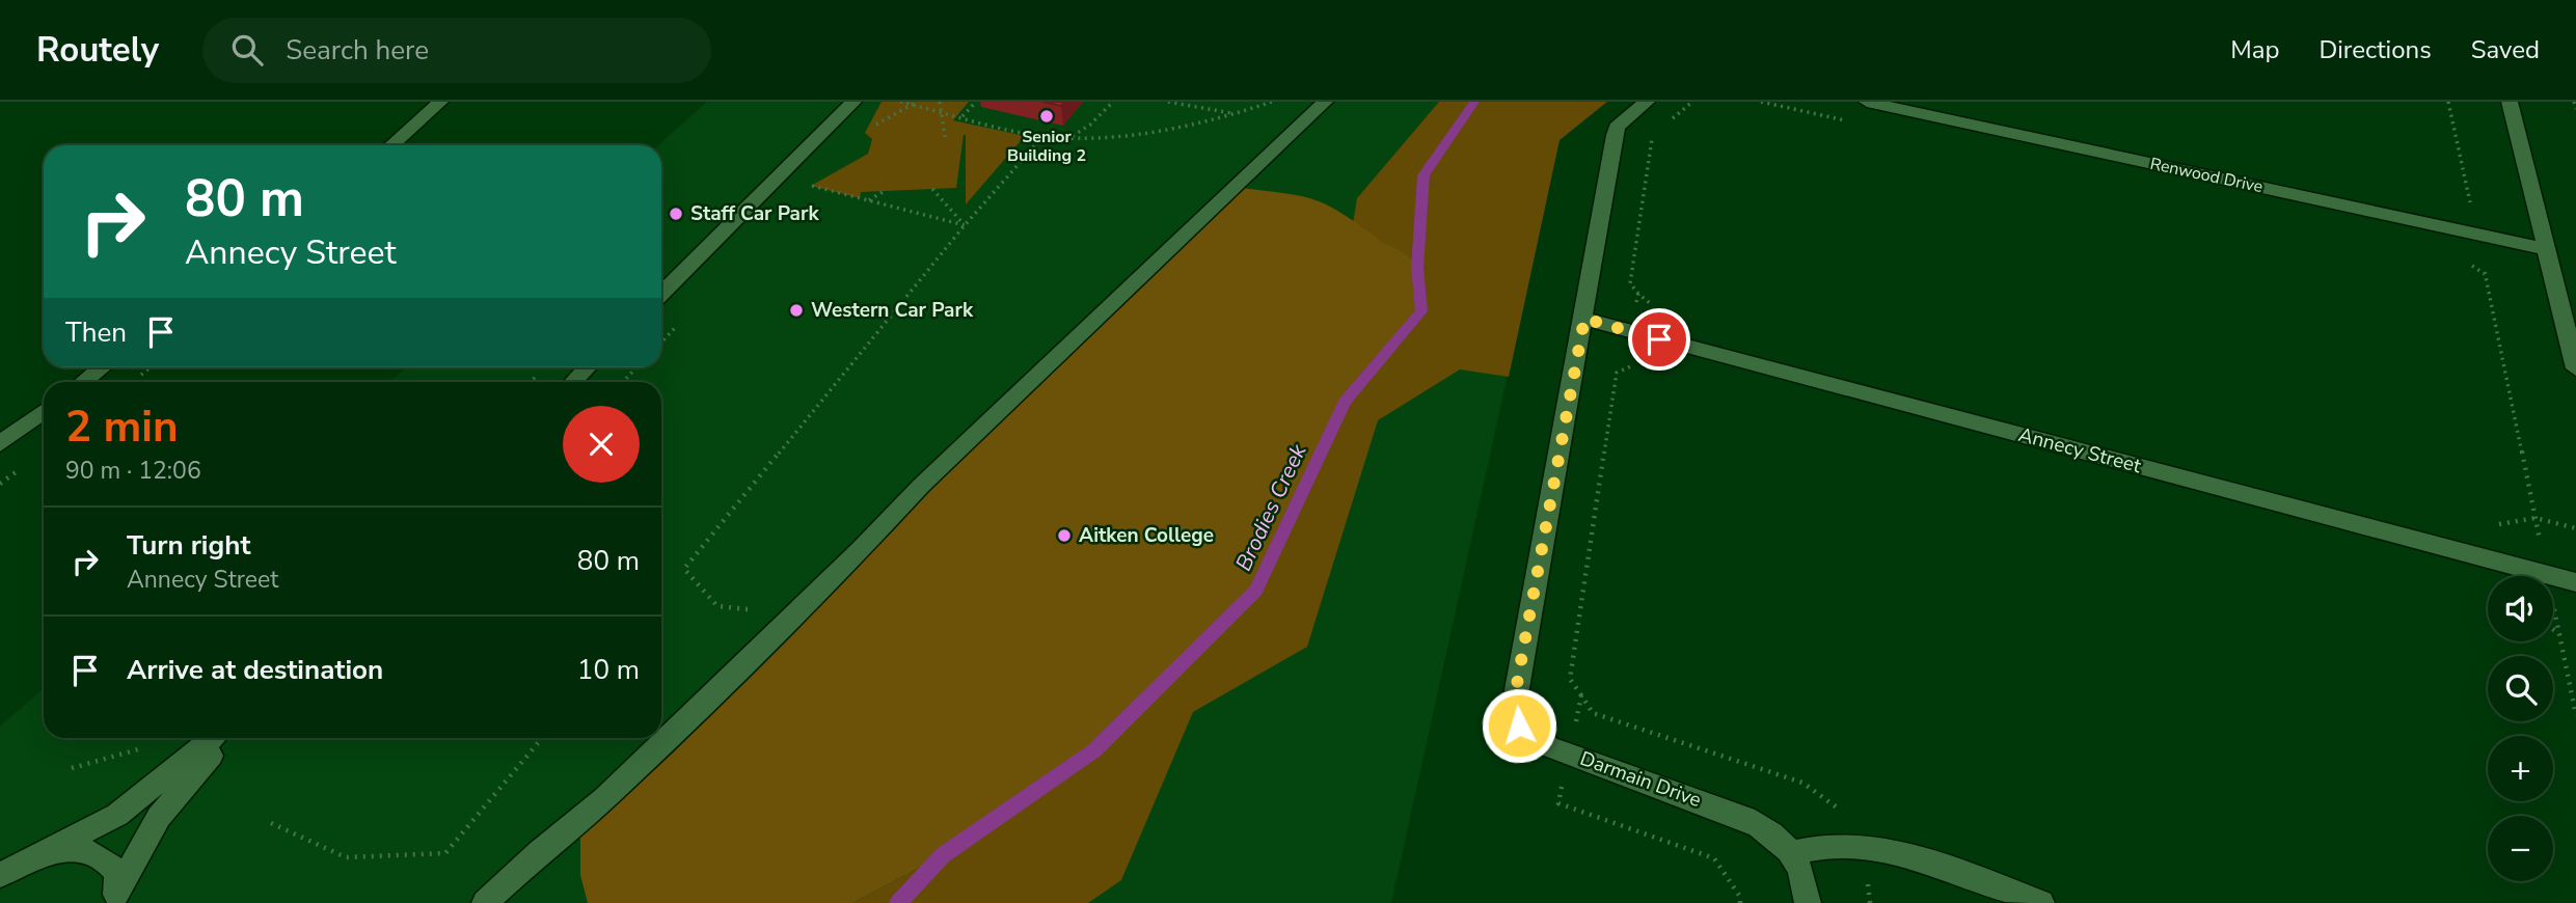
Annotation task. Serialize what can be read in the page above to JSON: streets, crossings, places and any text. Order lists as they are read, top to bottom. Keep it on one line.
{"streets":{"street":["Renwood Drive","Annecy Street","Darmain Drive"]},"crossings":[["Annecy Street","Darmain Drive"]],"water":["Brodies Creek"],"places":["Senior Building 2","Staff Car Park","Western Car Park","Aitken College"],"page":{"header":"Routely","search":"Search here","nav":["Map","Directions","Saved"],"turn":["80 m","Annecy Street"],"then":"Then","heading":["2 min","90 m · 12:06"],"list":[{"name":"Turn right","note":"Annecy Street","value":"80 m"},{"name":"Arrive at destination","value":"10 m"}],"map_buttons":["+","−"]}}
